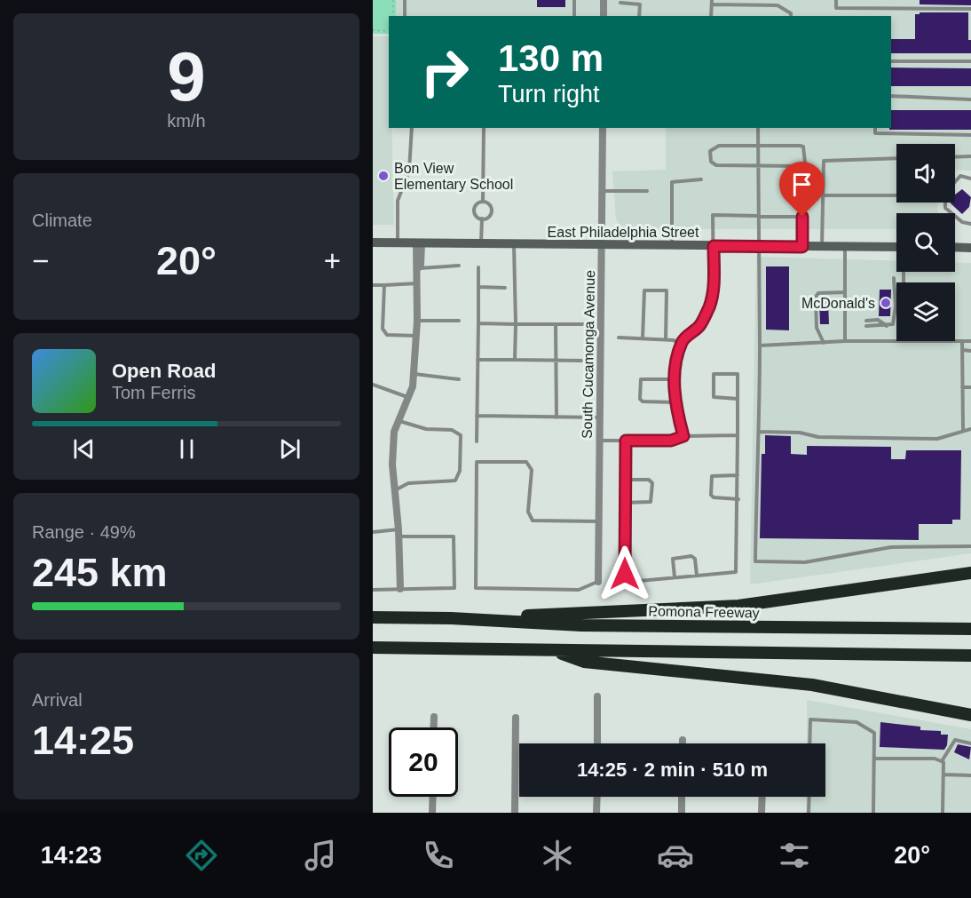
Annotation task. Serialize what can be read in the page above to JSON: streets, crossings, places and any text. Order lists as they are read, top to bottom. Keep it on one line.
{"streets":{"highway":["Pomona Freeway"],"street":["East Philadelphia Street","South Cucamonga Avenue"]},"crossings":[["East Philadelphia Street","South Cucamonga Avenue"]],"places":["Bon View Elementary School","McDonald's"],"page":{"tile":[["9","km/h"],"Climate",["Range · 49%","245 km"],["Arrival","14:25"]],"turn":["130 m","Turn right"],"heat":["−","20°","+"],"song":["Open Road","Tom Ferris"],"limit":"20","trip":"14:25 · 2 min · 510 m","tabs":["14:23","20°"]}}
